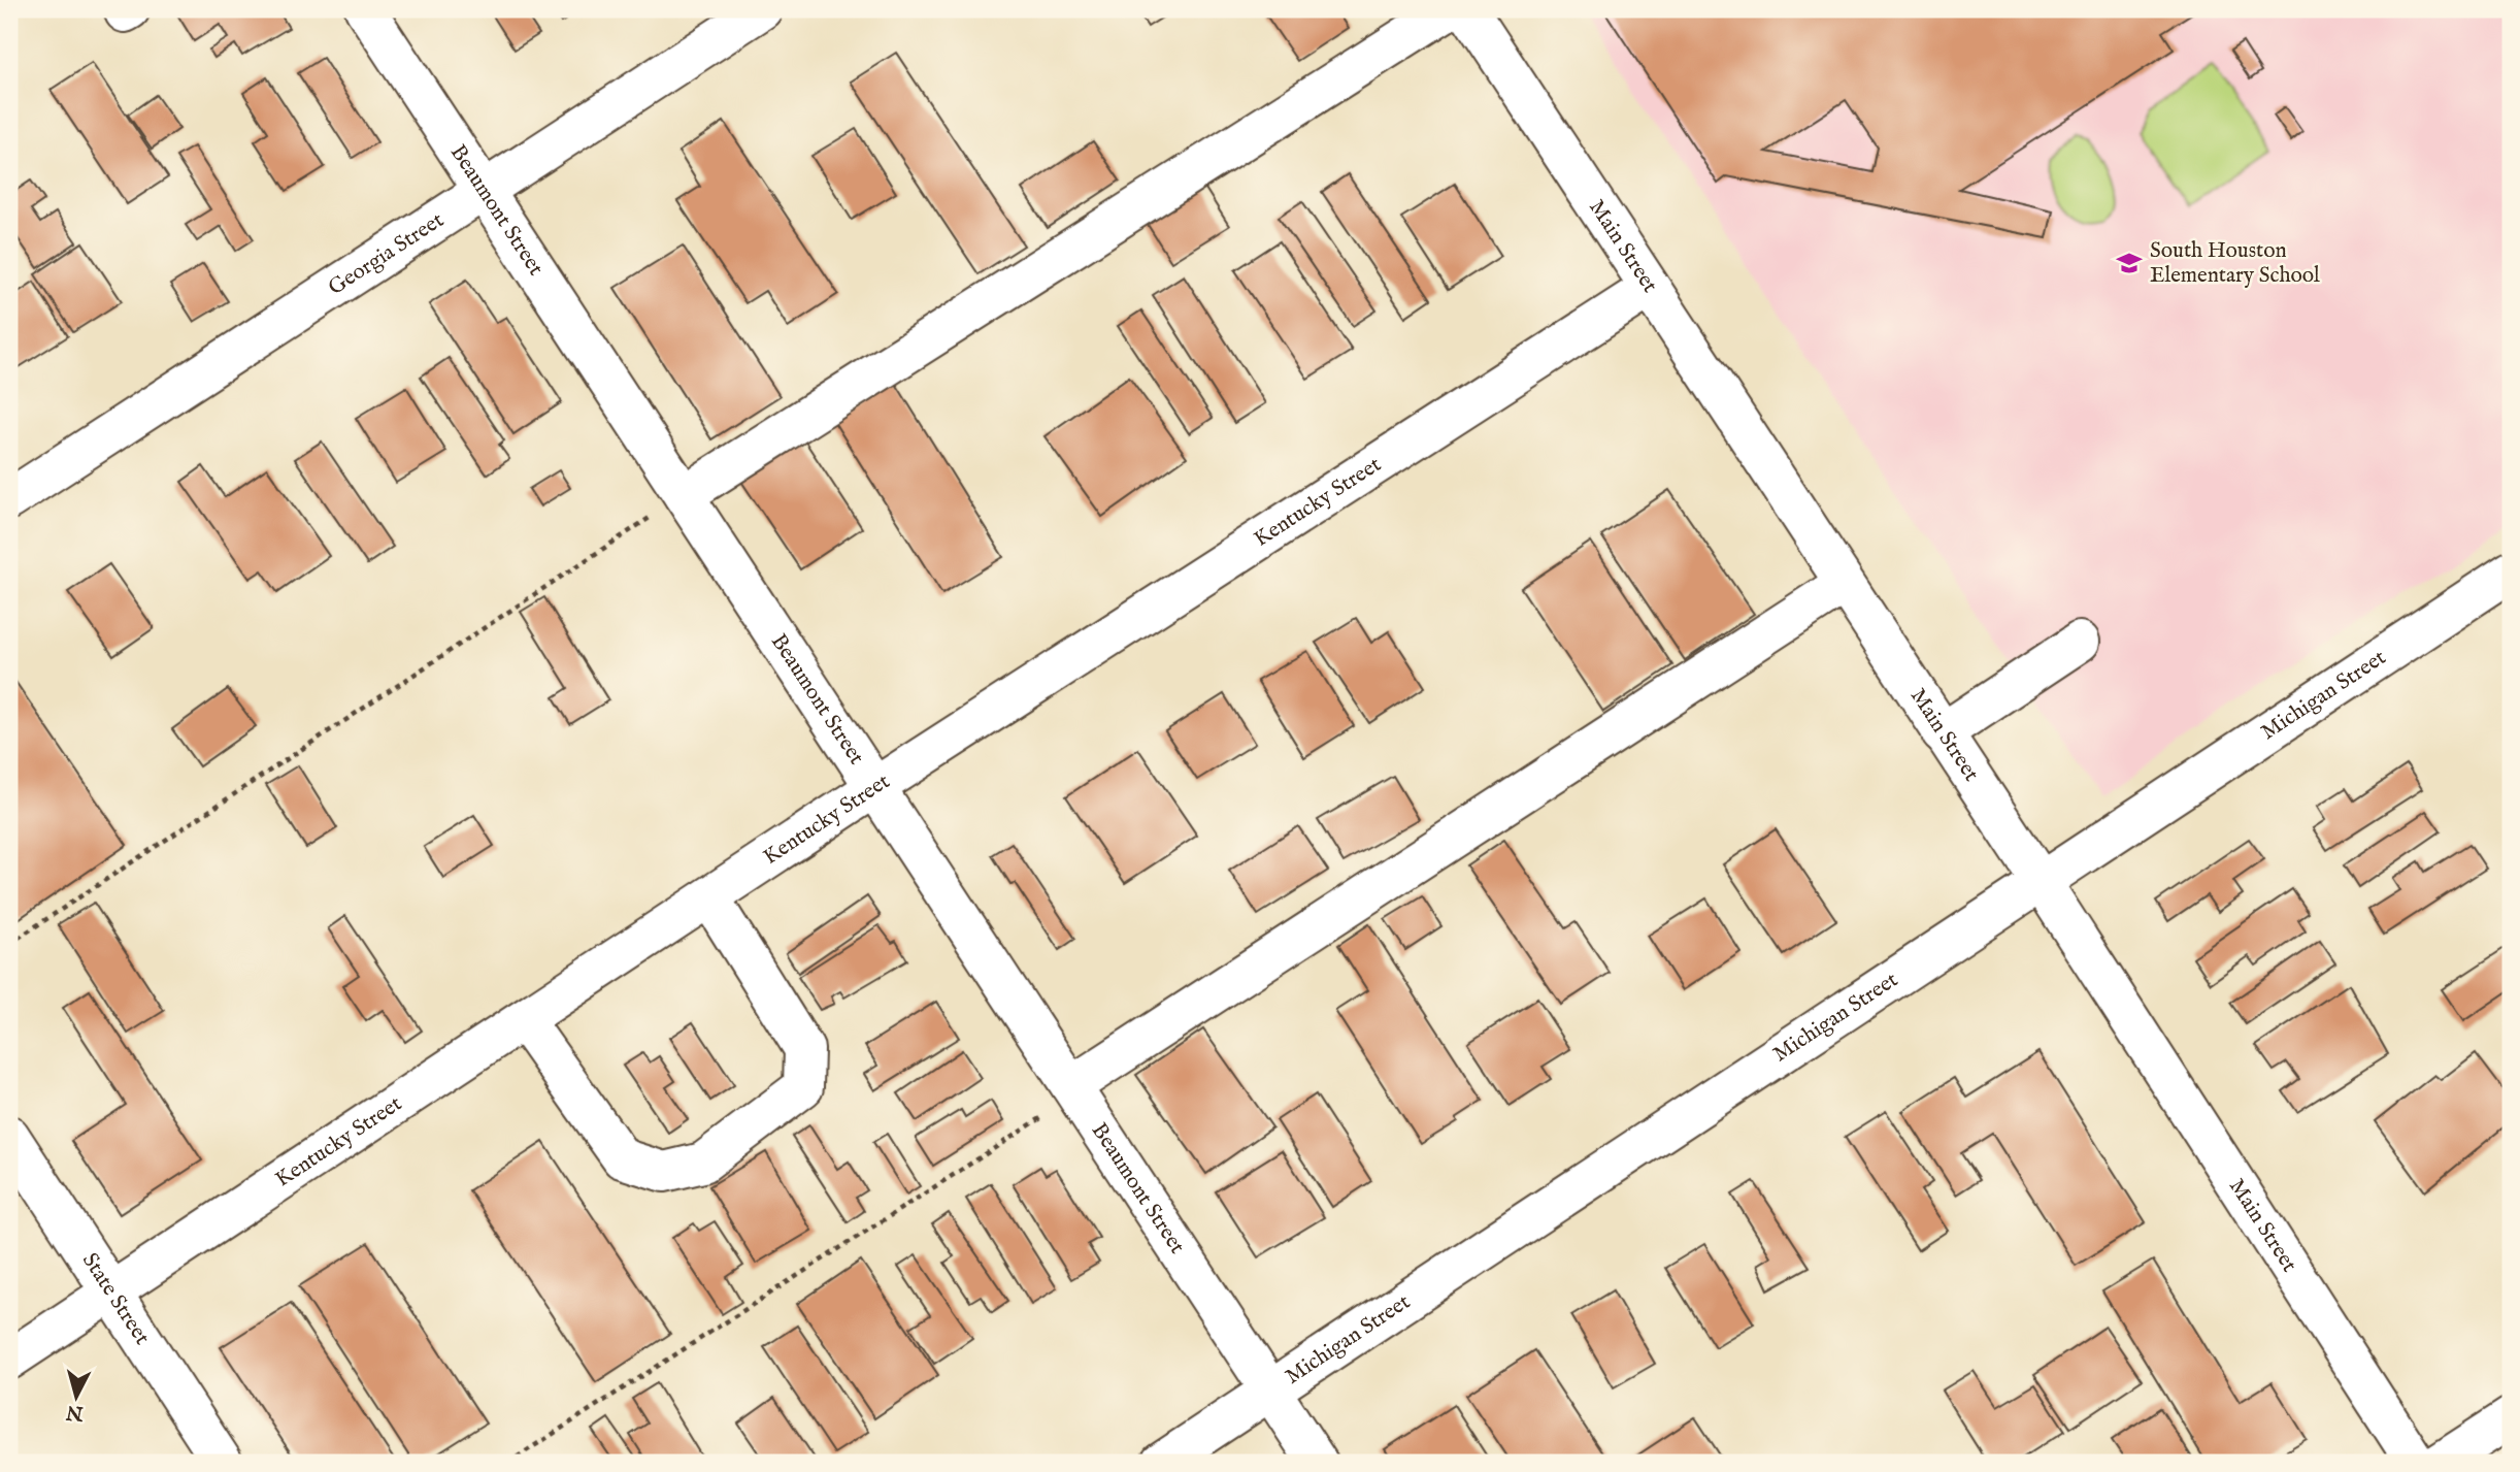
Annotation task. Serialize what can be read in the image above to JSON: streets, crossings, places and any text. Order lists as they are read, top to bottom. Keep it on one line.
{"streets":{"street":["Beaumont Street","Main Street","Georgia Street","Kentucky Street","Michigan Street","State Street"]},"crossings":[["Beaumont Street","Georgia Street"],["Beaumont Street","Kentucky Street"],["Beaumont Street","Michigan Street"],["Main Street","Kentucky Street"],["Main Street","Michigan Street"],["Kentucky Street","State Street"]],"places":{"school or university":["South Houston Elementary School"]},"north":"bottom"}
